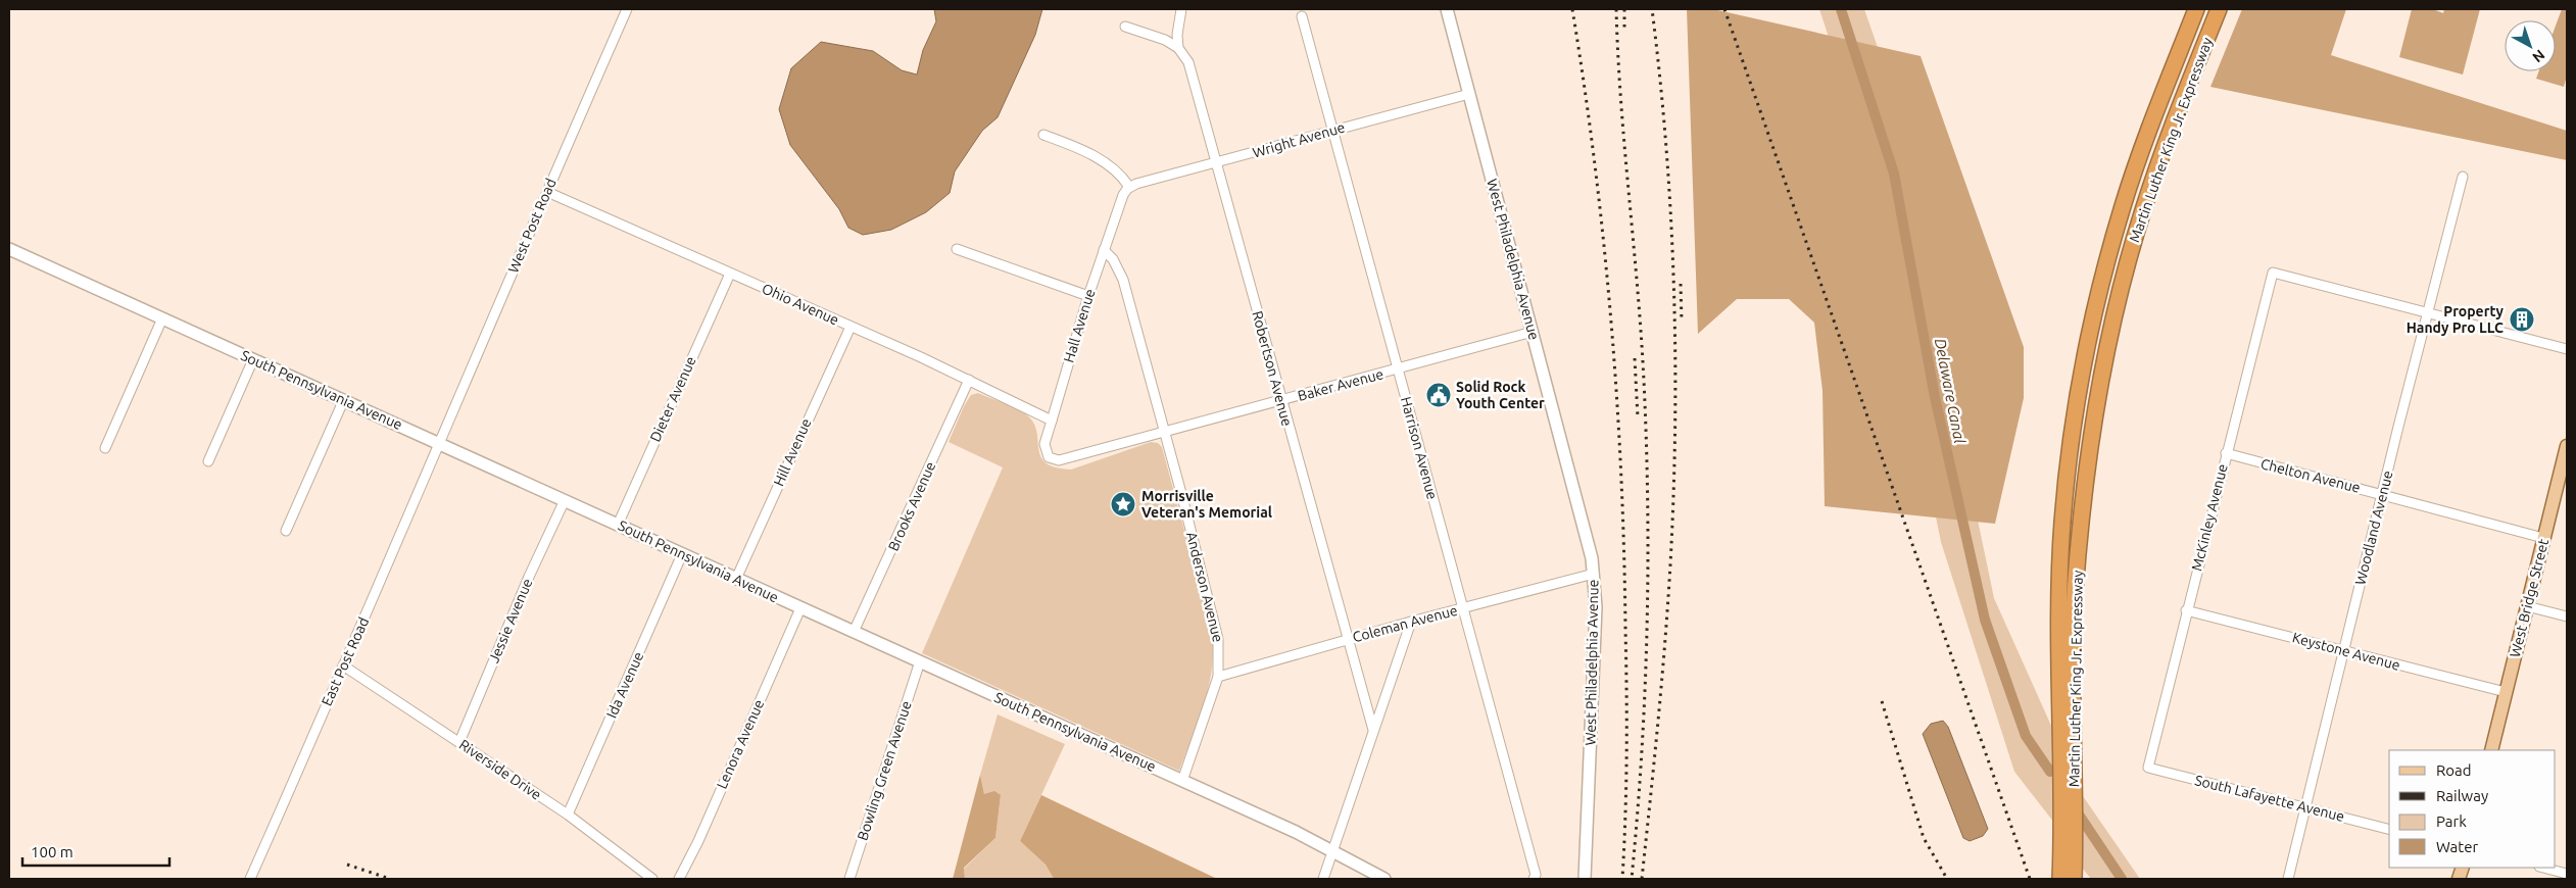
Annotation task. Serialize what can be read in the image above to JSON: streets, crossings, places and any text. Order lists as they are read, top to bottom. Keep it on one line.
{"streets":{"highway":["Martin Luther King Jr. Expressway"],"main road":["West Philadelphia Avenue","South Pennsylvania Avenue","West Bridge Street"],"street":["Wright Avenue","West Post Road","Ohio Avenue","Hall Avenue","Robertson Avenue","Baker Avenue","Dieter Avenue","Harrison Avenue","Hill Avenue","Chelton Avenue","Brooks Avenue","McKinley Avenue","Woodland Avenue","Anderson Avenue","Jessie Avenue","Coleman Avenue","Keystone Avenue","East Post Road","Ida Avenue","Lenora Avenue","Riverside Drive","Bowling Green Avenue","South Lafayette Avenue"]},"crossings":[["Wright Avenue","West Philadelphia Avenue"],["Wright Avenue","Hall Avenue"],["Wright Avenue","Robertson Avenue"],["Wright Avenue","Harrison Avenue"],["West Post Road","Ohio Avenue"],["West Post Road","South Pennsylvania Avenue"],["West Post Road","East Post Road"],["West Philadelphia Avenue","Baker Avenue"],["West Philadelphia Avenue","Coleman Avenue"],["Ohio Avenue","Hall Avenue"],["Ohio Avenue","Dieter Avenue"],["Ohio Avenue","Hill Avenue"],["Ohio Avenue","Brooks Avenue"],["Hall Avenue","Baker Avenue"],["Hall Avenue","Anderson Avenue"],["Robertson Avenue","Baker Avenue"],["Robertson Avenue","Coleman Avenue"],["Baker Avenue","Harrison Avenue"],["Baker Avenue","Anderson Avenue"],["South Pennsylvania Avenue","Dieter Avenue"],["South Pennsylvania Avenue","Hill Avenue"],["South Pennsylvania Avenue","Brooks Avenue"],["South Pennsylvania Avenue","Anderson Avenue"],["South Pennsylvania Avenue","Jessie Avenue"],["South Pennsylvania Avenue","East Post Road"],["South Pennsylvania Avenue","Ida Avenue"],["South Pennsylvania Avenue","Lenora Avenue"],["South Pennsylvania Avenue","Bowling Green Avenue"],["Harrison Avenue","Coleman Avenue"],["Chelton Avenue","McKinley Avenue"],["Chelton Avenue","Woodland Avenue"],["Chelton Avenue","West Bridge Street"],["McKinley Avenue","Woodland Avenue"],["McKinley Avenue","Keystone Avenue"],["McKinley Avenue","South Lafayette Avenue"],["Woodland Avenue","Keystone Avenue"],["Woodland Avenue","South Lafayette Avenue"],["Anderson Avenue","Coleman Avenue"],["West Bridge Street","Keystone Avenue"],["Jessie Avenue","Riverside Drive"],["East Post Road","Riverside Drive"],["Ida Avenue","Riverside Drive"]],"water":["Delaware Canal"],"places":{"building":["Property Handy Pro LLC"],"public building":["Solid Rock Youth Center"],"place":["Morrisville Veteran's Memorial"]},"legend":["Road","Railway","Park","Water"],"scale_bar":"100 m","north":"bottom right"}
